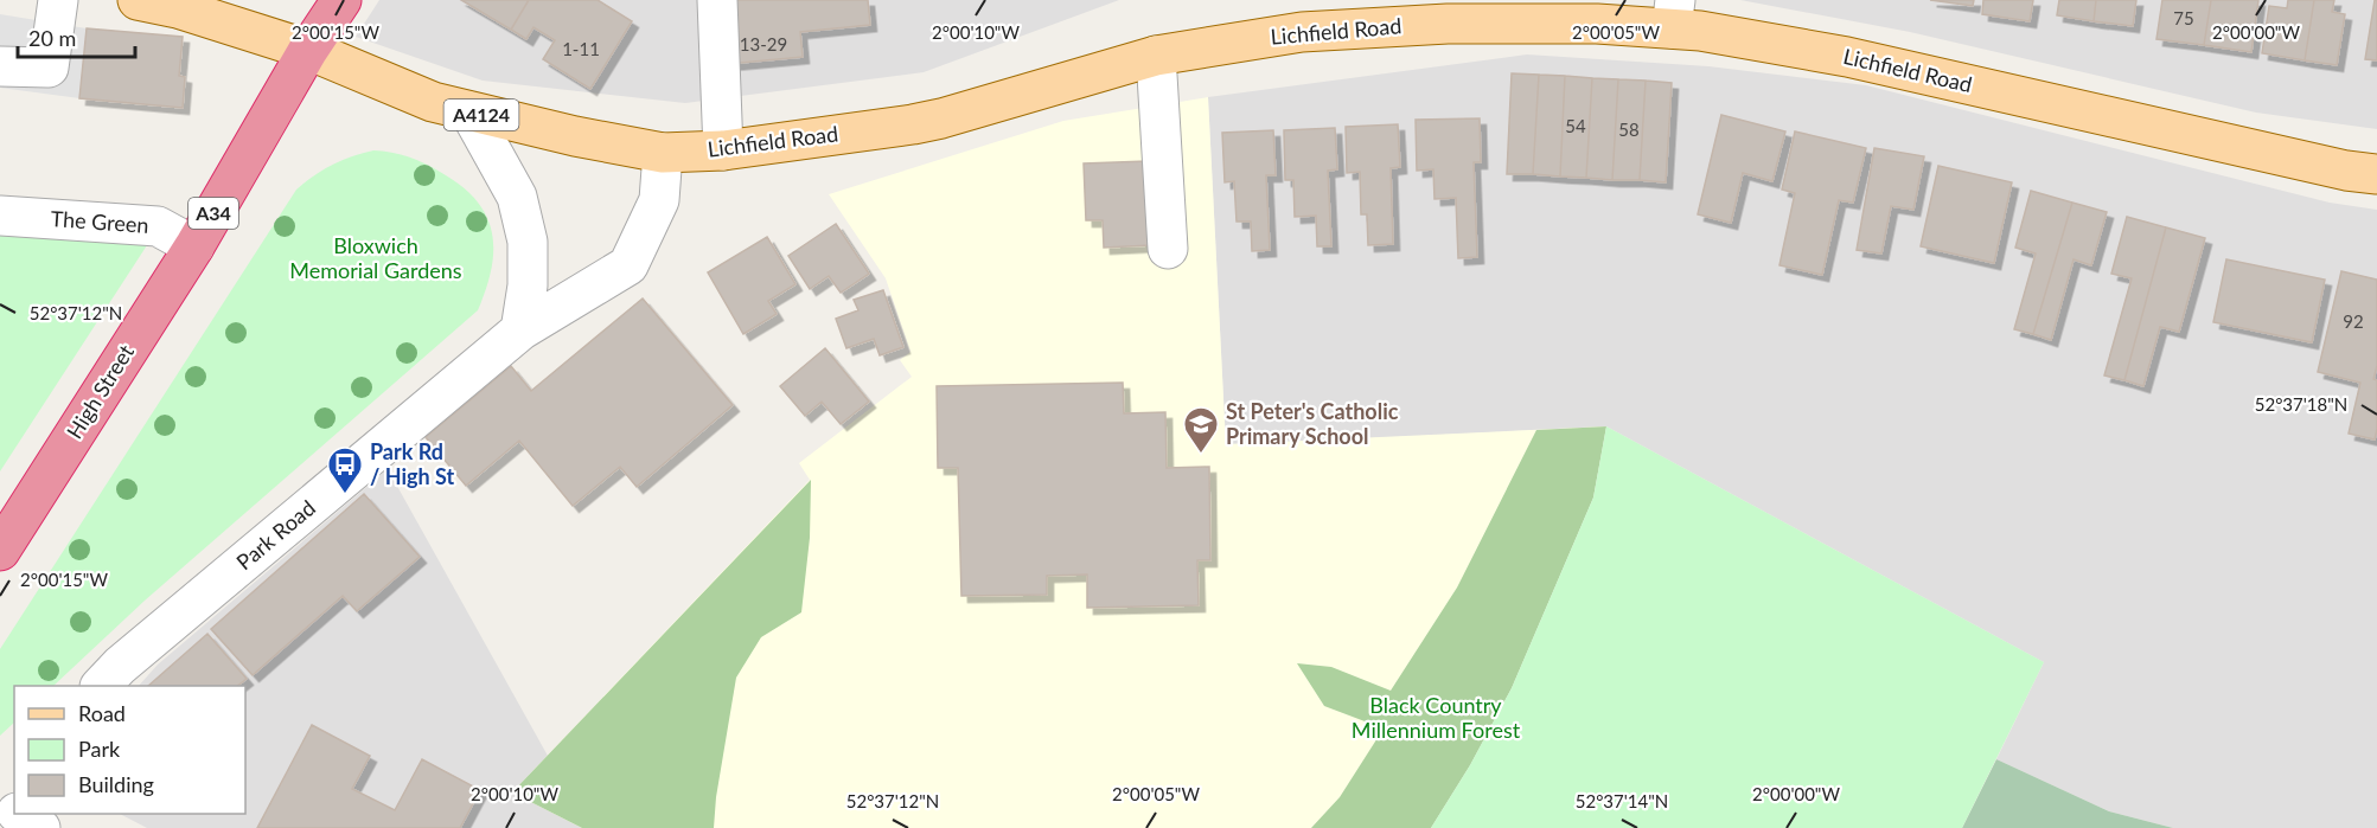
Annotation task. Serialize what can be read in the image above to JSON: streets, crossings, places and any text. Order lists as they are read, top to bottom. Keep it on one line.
{"streets":{"highway":["A34","High Street"],"main road":["Lichfield Road","A4124"],"street":["The Green","Park Road"]},"crossings":[["Lichfield Road","A4124"],["Lichfield Road","A34"],["Lichfield Road","High Street"],["Lichfield Road","Park Road"],["A4124","A34"],["A4124","High Street"],["A34","High Street"],["The Green","High Street"]],"parks":["Bloxwich Memorial Gardens","Black Country Millennium Forest"],"places":{"school or university":["St Peter's Catholic Primary School"],"bus stop":["Park Rd / High St"]},"house_numbers":["75","13-29","1-11","54","58","92"],"legend":["Road","Park","Building"],"scale_bar":"20 m","coordinates":["2°00'10\"W","2°00'05\"W","2°00'00\"W","2°00'15\"W","52°37'12\"N","52°37'18\"N","52°37'14\"N"]}
